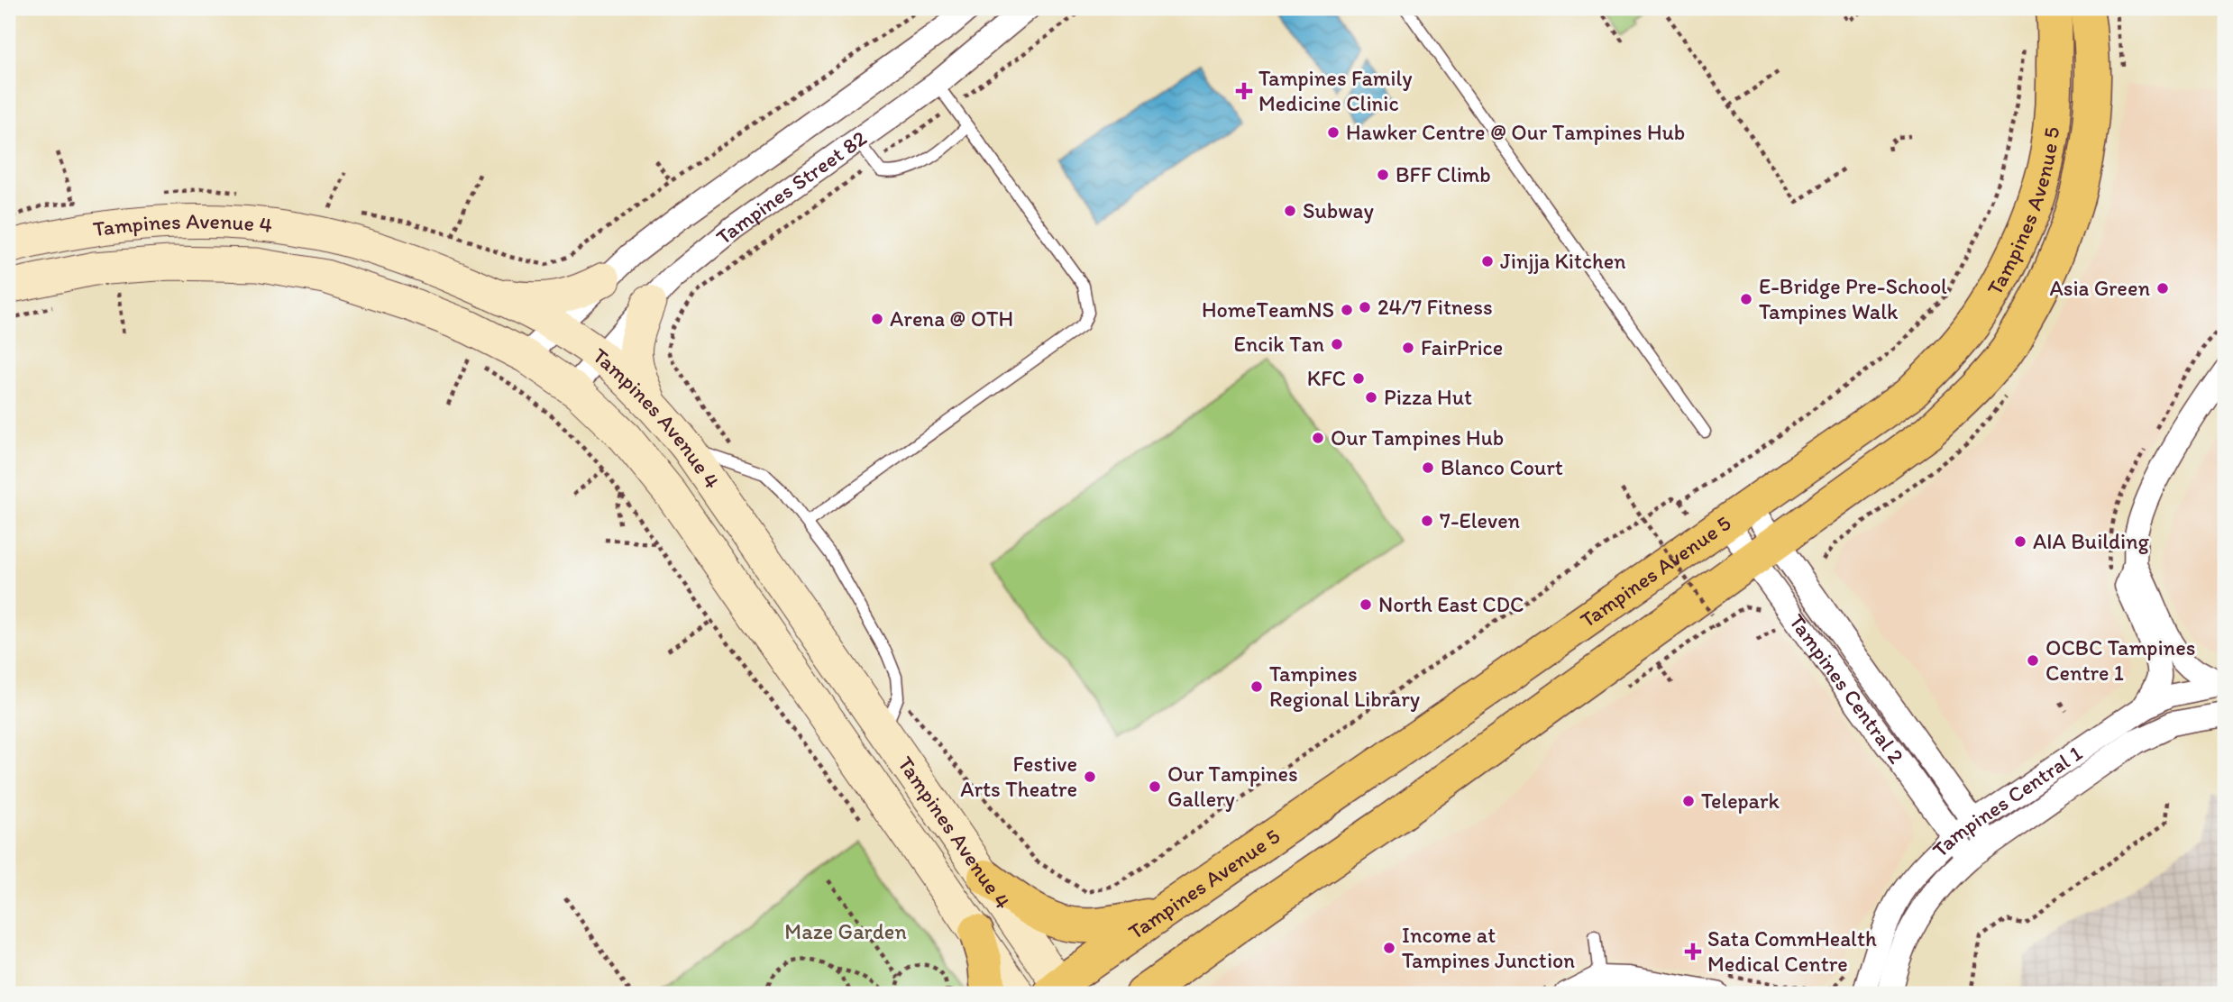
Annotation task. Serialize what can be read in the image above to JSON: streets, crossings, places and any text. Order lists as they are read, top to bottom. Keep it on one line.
{"streets":{"main road":["Tampines Avenue 5","Tampines Avenue 4"],"street":["Tampines Street 82","Tampines Central 2","Tampines Central 1"]},"crossings":[["Tampines Street 82","Tampines Avenue 4"],["Tampines Avenue 5","Tampines Avenue 4"],["Tampines Avenue 5","Tampines Central 2"],["Tampines Central 2","Tampines Central 1"]],"parks":["Maze Garden"],"places":{"health":["Tampines Family Medicine Clinic","Sata CommHealth Medical Centre"],"other":["Hawker Centre @ Our Tampines Hub","BFF Climb","Subway","Jinjja Kitchen","Asia Green","E-Bridge Pre-School Tampines Walk","24/7 Fitness","HomeTeamNS","Arena @ OTH","Encik Tan","FairPrice","KFC","Pizza Hut","Our Tampines Hub","Blanco Court","7-Eleven","AIA Building","North East CDC","OCBC Tampines Centre 1","Tampines Regional Library","Festive Arts Theatre","Our Tampines Gallery","Telepark","Income at Tampines Junction"]}}
